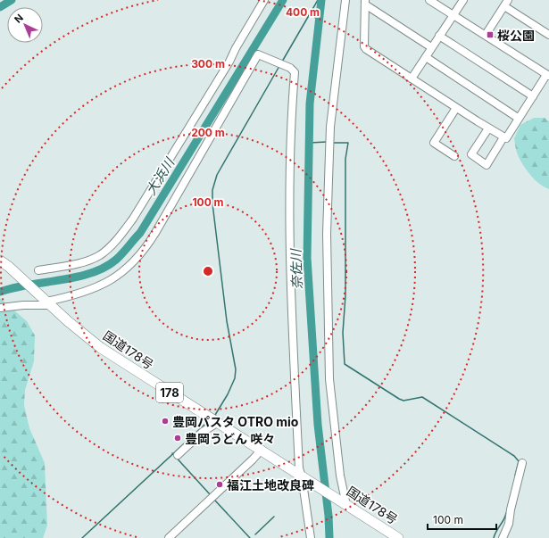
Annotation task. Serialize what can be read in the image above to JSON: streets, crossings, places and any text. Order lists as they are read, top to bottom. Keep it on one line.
{"streets":{"highway":["国道178号","178"]},"water":["大浜川","奈佐川"],"places":{"transit":["桜公園"],"other":["豊岡パスタ OTRO mio","豊岡うどん 咲々","福江土地改良碑"]},"scale_bar":"100 m","north":"top left","rings":["400 m","300 m","200 m","100 m"]}
